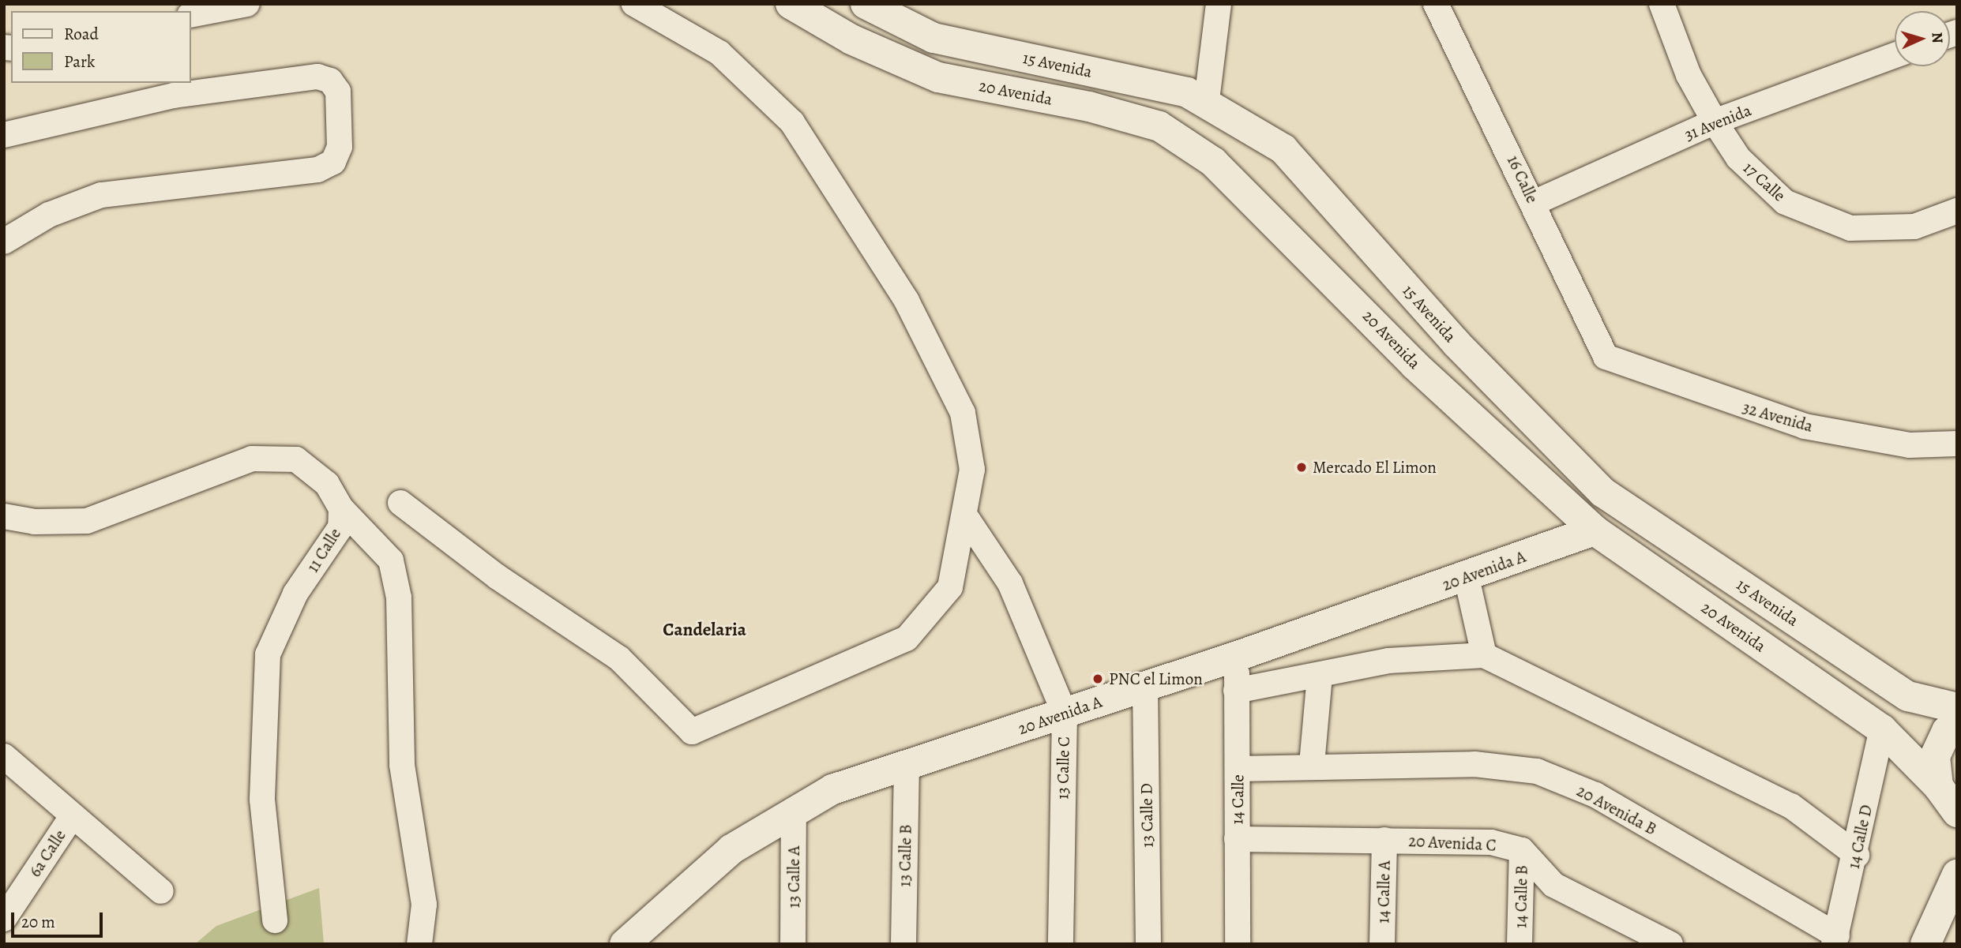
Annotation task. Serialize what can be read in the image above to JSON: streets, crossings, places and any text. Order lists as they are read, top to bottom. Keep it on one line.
{"streets":{"main road":["15 Avenida","20 Avenida","20 Avenida A"],"street":["31 Avenida","16 Calle","17 Calle","32 Avenida","11 Calle","13 Calle C","14 Calle","20 Avenida B","13 Calle D","14 Calle D","20 Avenida C","6a Calle","13 Calle B","13 Calle A","14 Calle A","14 Calle B"]},"crossings":[["20 Avenida","20 Avenida A"],["20 Avenida","14 Calle D"],["31 Avenida","16 Calle"],["31 Avenida","17 Calle"],["16 Calle","32 Avenida"],["20 Avenida A","13 Calle C"],["20 Avenida A","14 Calle"],["20 Avenida A","13 Calle D"],["20 Avenida A","13 Calle B"],["20 Avenida A","13 Calle A"],["14 Calle","20 Avenida B"],["14 Calle","20 Avenida C"],["20 Avenida B","14 Calle D"],["20 Avenida C","14 Calle A"],["20 Avenida C","14 Calle B"]],"districts":["Candelaria"],"places":["Mercado El Limon","PNC el Limon"],"legend":["Road","Park"],"scale_bar":"20 m","north":"right"}
